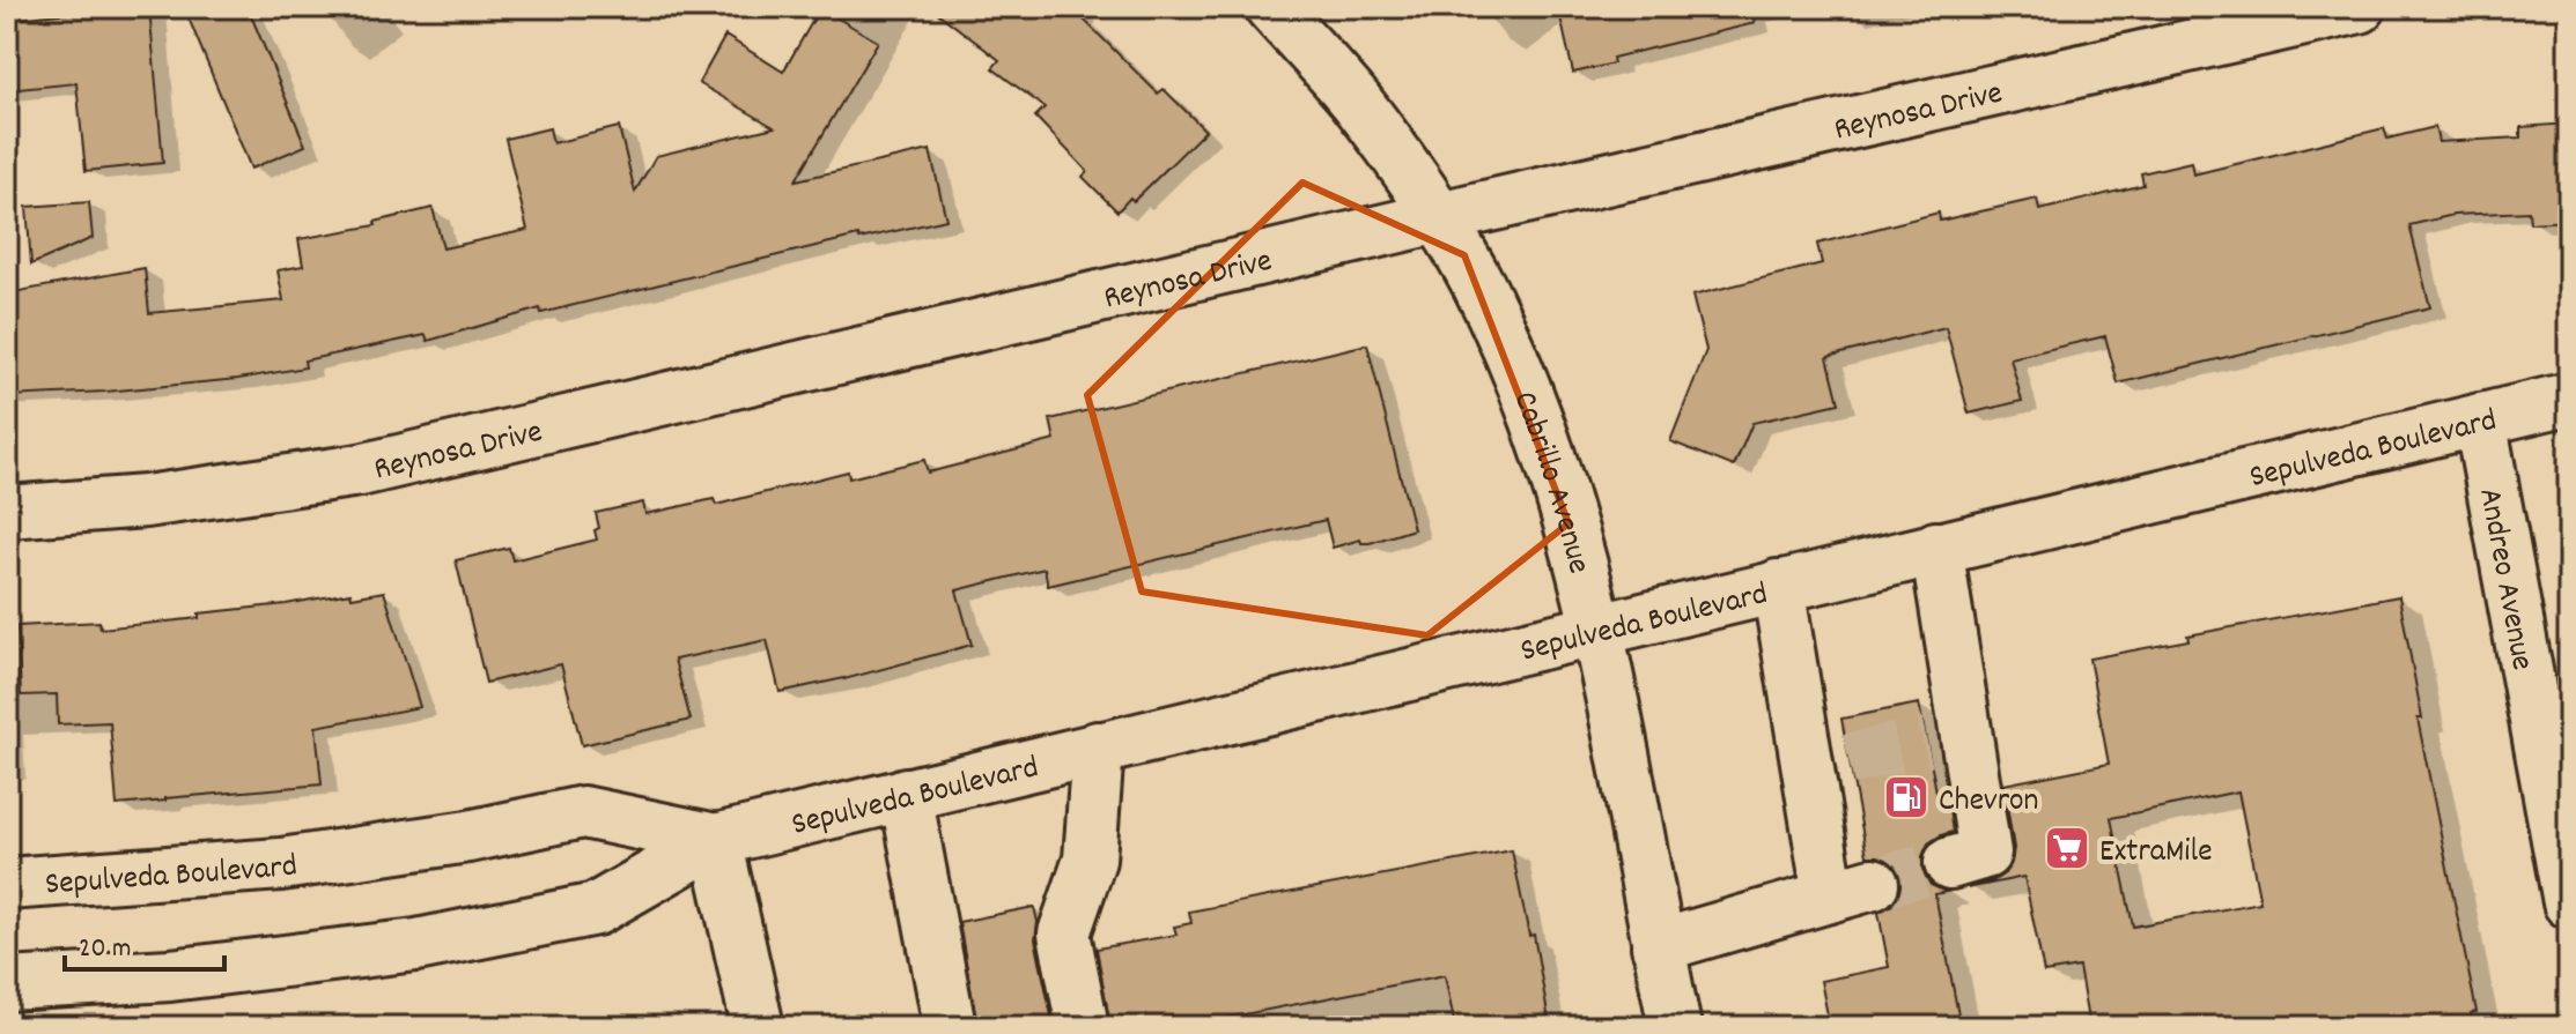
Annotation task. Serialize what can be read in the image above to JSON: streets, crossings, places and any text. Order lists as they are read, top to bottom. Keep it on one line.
{"streets":{"street":["Reynosa Drive","Sepulveda Boulevard","Cabrillo Avenue","Andreo Avenue"]},"crossings":[["Reynosa Drive","Cabrillo Avenue"],["Sepulveda Boulevard","Cabrillo Avenue"],["Sepulveda Boulevard","Andreo Avenue"]],"places":{"fuel station":["Chevron"],"supermarket":["ExtraMile"]},"scale_bar":"20 m"}
